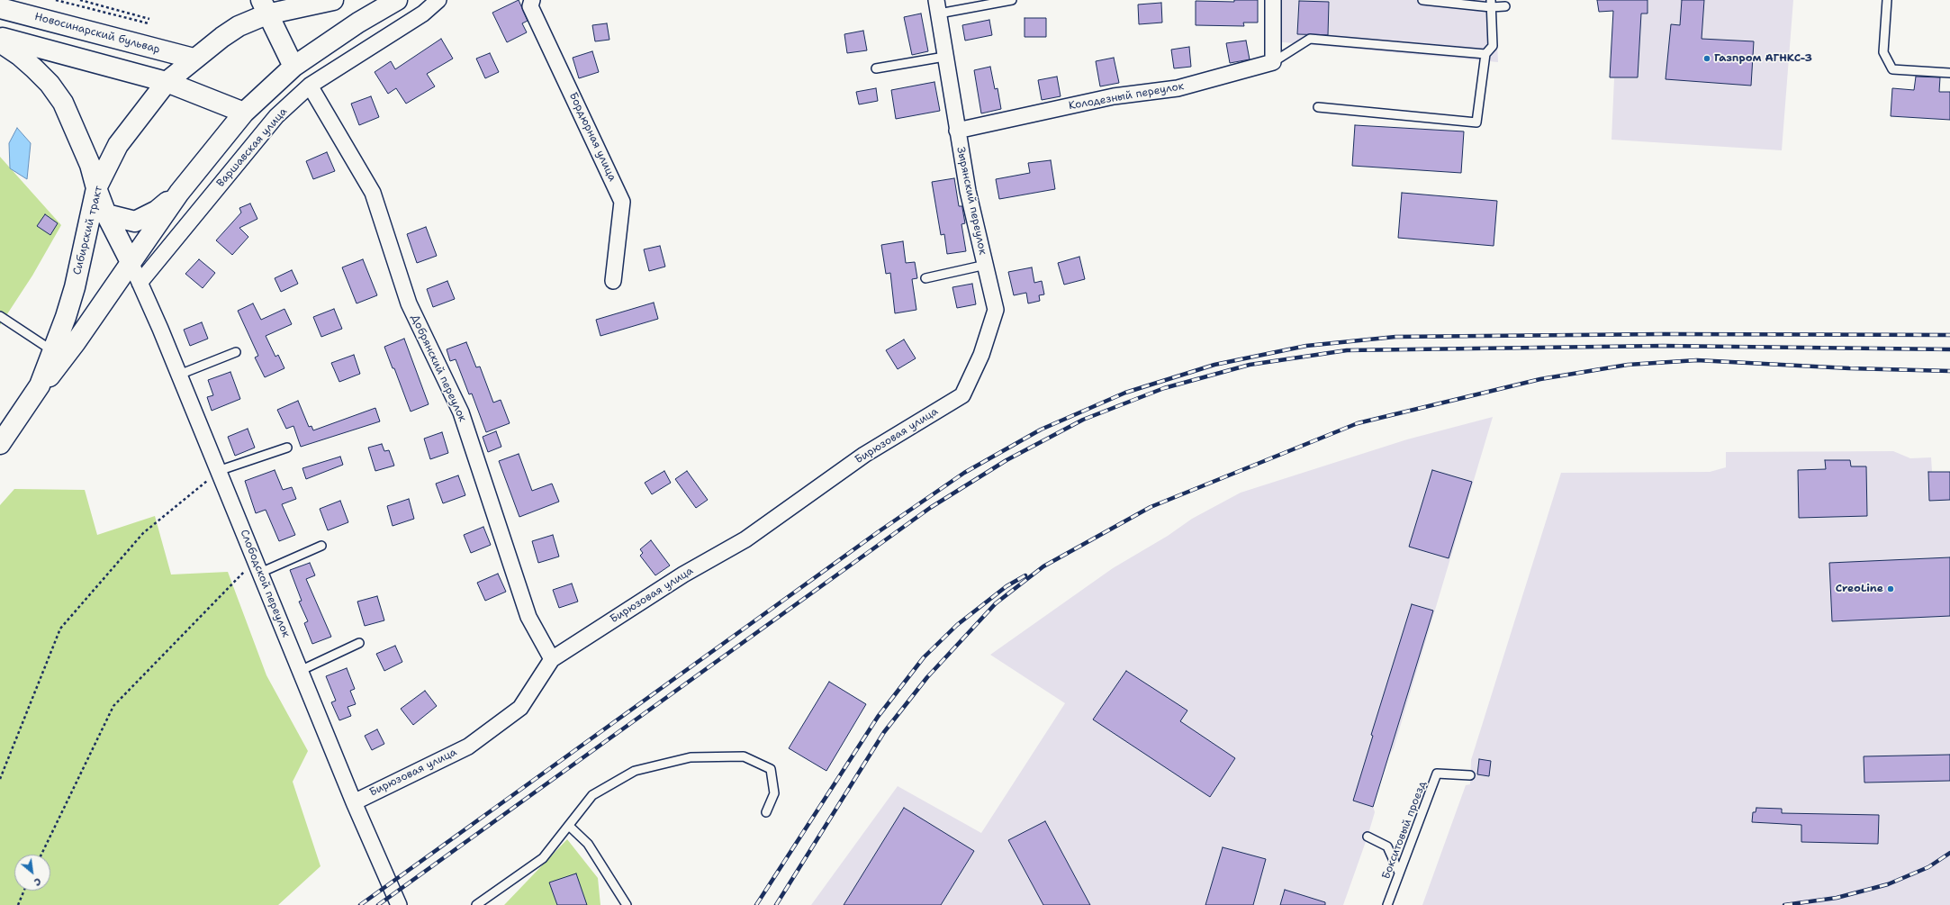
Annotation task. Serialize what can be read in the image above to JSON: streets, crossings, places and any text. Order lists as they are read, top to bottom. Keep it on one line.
{"streets":{"main road":["Новосинарский бульвар","Сибирский тракт"],"street":["Колодезный переулок","Бордюрная улица","Варшавская улица","Зырянский переулок","Добрянский переулок","Бирюзовая улица","Слободской переулок"],"lane":["Бокситовый проезд"]},"crossings":[["Новосинарский бульвар","Сибирский тракт"],["Колодезный переулок","Зырянский переулок"],["Варшавская улица","Добрянский переулок"],["Варшавская улица","Слободской переулок"],["Зырянский переулок","Бирюзовая улица"],["Сибирский тракт","Слободской переулок"],["Добрянский переулок","Бирюзовая улица"],["Бирюзовая улица","Слободской переулок"]],"places":["Газпром АГНКС-3","CreoLine"],"north":"bottom right"}
